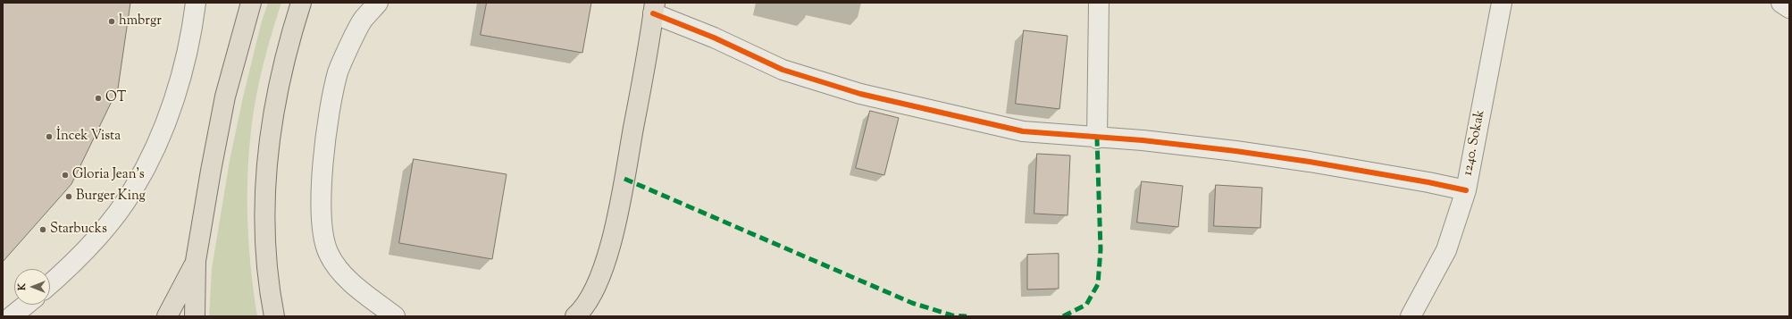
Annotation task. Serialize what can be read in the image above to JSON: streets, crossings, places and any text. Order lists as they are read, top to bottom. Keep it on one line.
{"streets":{"street":["1240. Sokak"]},"places":["hmbrgr","OT","İncek Vista","Gloria Jean's","Burger King","Starbucks"],"north":"left"}
